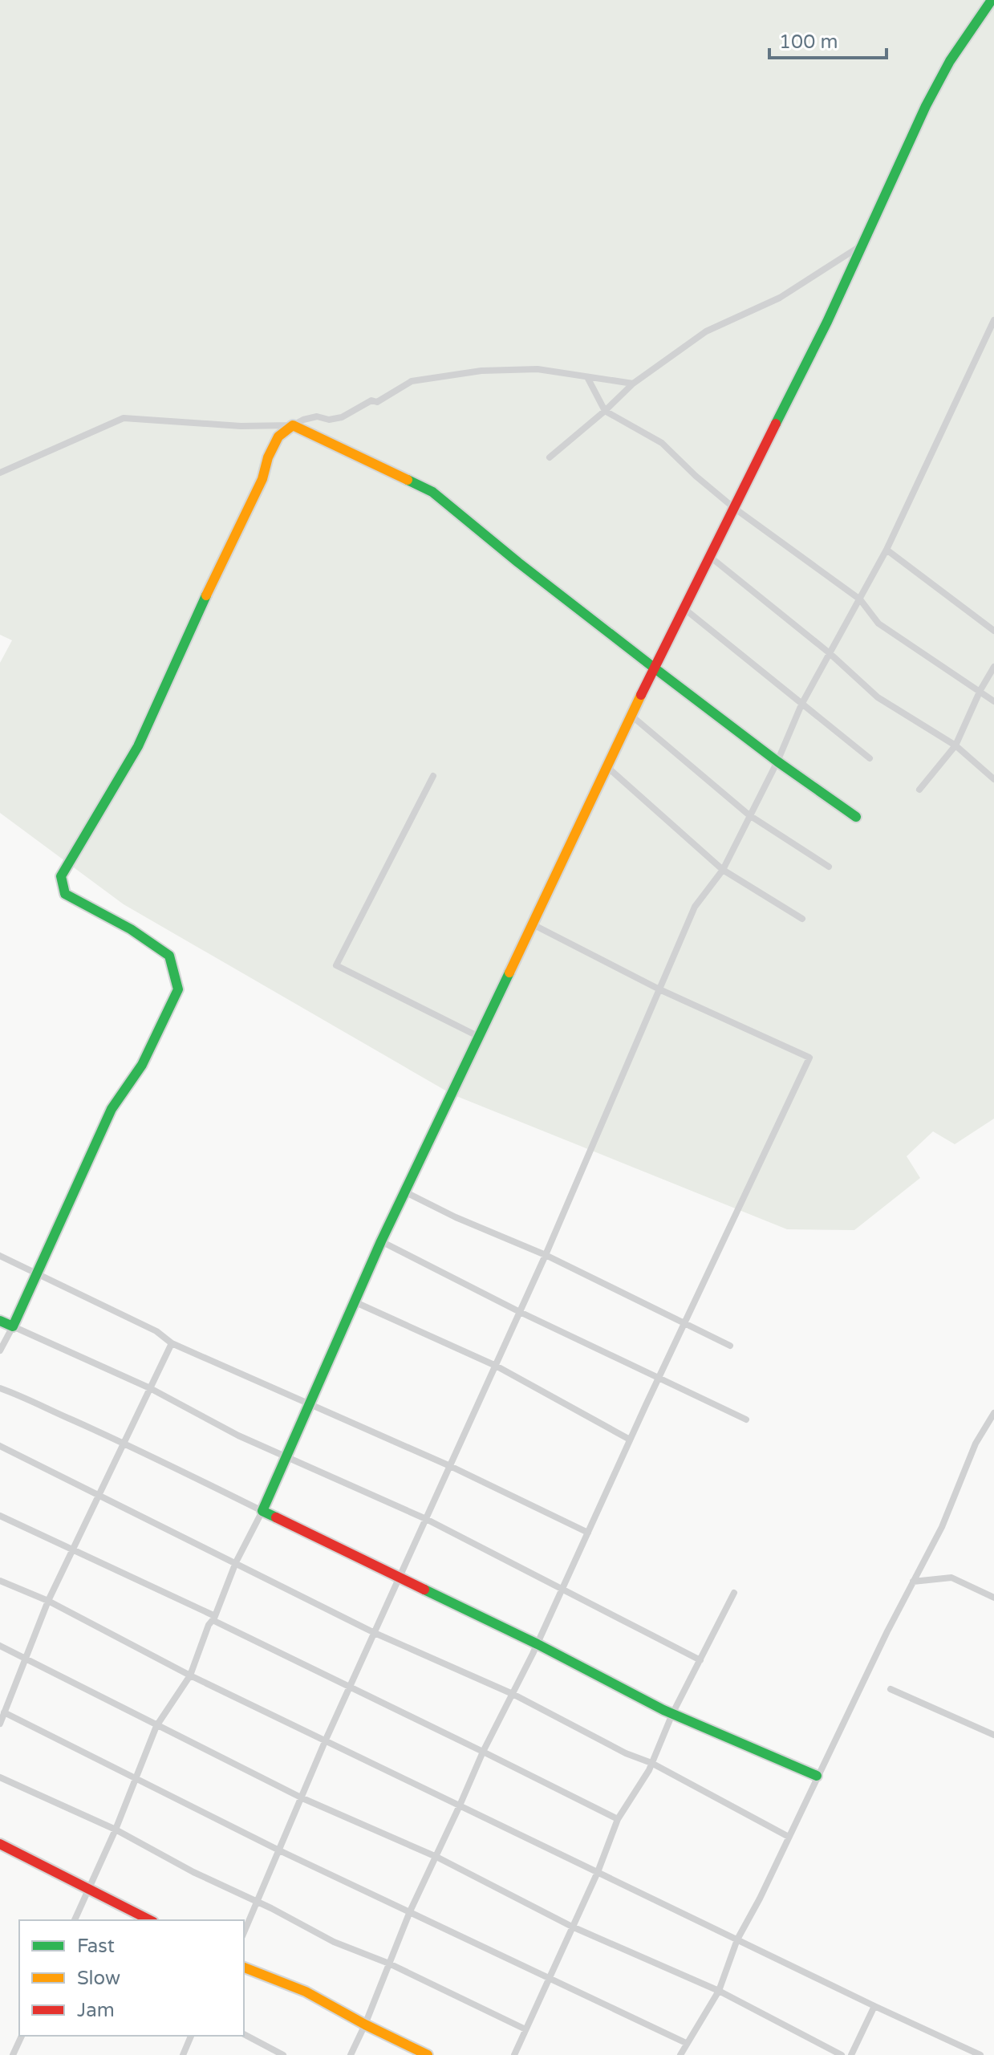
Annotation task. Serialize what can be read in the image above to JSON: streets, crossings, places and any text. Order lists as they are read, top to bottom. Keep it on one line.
{"legend":["Fast","Slow","Jam"],"scale_bar":"100 m"}
